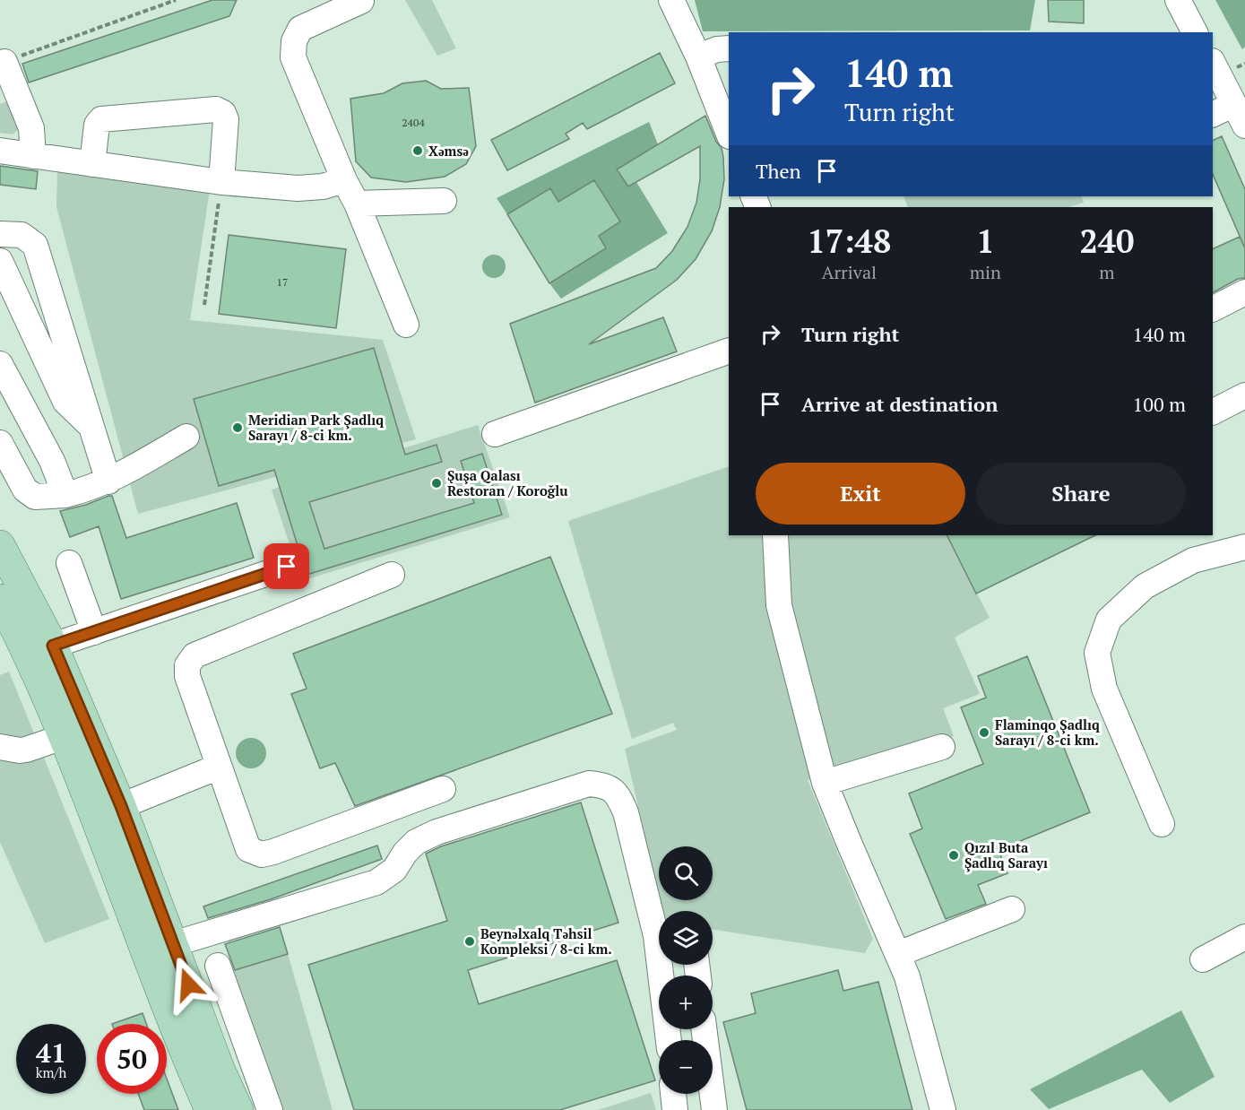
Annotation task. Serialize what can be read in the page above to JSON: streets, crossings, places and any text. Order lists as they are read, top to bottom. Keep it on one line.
{"places":["Xəmsə","Meridian Park Şadlıq Sarayı / 8-ci km.","Şuşa Qalası Restoran / Koroğlu","Flaminqo Şadlıq Sarayı / 8-ci km.","Qızıl Buta Şadlıq Sarayı","Beynəlxalq Təhsil Kompleksi / 8-ci km."],"house_numbers":["2404","17"],"page":{"turn":["140 m","Turn right"],"then":"Then","eta":["17:48","Arrival","1","min","240","m"],"list":[{"name":"Turn right","value":"140 m"},{"name":"Arrive at destination","value":"100 m"}],"buttons":["Exit","Share"],"map_buttons":["+","−"],"speed":"41 km/h","limit":"50"}}
